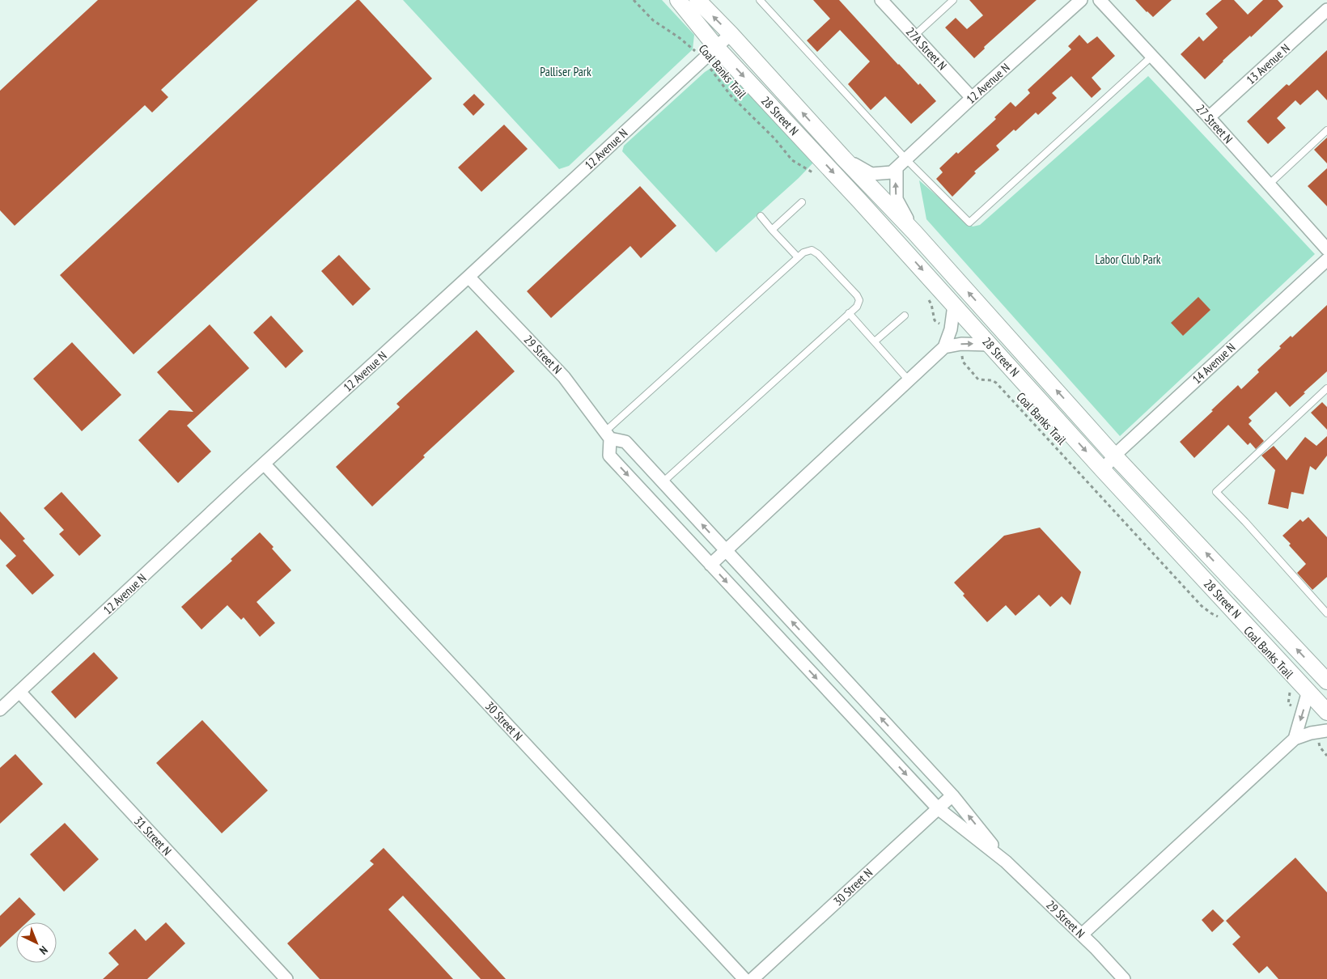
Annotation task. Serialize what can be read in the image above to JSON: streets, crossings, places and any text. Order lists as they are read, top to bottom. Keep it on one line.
{"streets":{"main road":["28 Street N"],"street":["27A Street N","13 Avenue N","12 Avenue N","27 Street N","29 Street N","14 Avenue N","30 Street N","31 Street N"],"path":["Coal Banks Trail"]},"crossings":[["27A Street N","12 Avenue N"],["13 Avenue N","27 Street N"],["Coal Banks Trail","12 Avenue N"],["12 Avenue N","28 Street N"],["12 Avenue N","29 Street N"],["12 Avenue N","30 Street N"],["12 Avenue N","31 Street N"],["28 Street N","14 Avenue N"]],"parks":["Palliser Park","Labor Club Park"],"north":"bottom right"}
